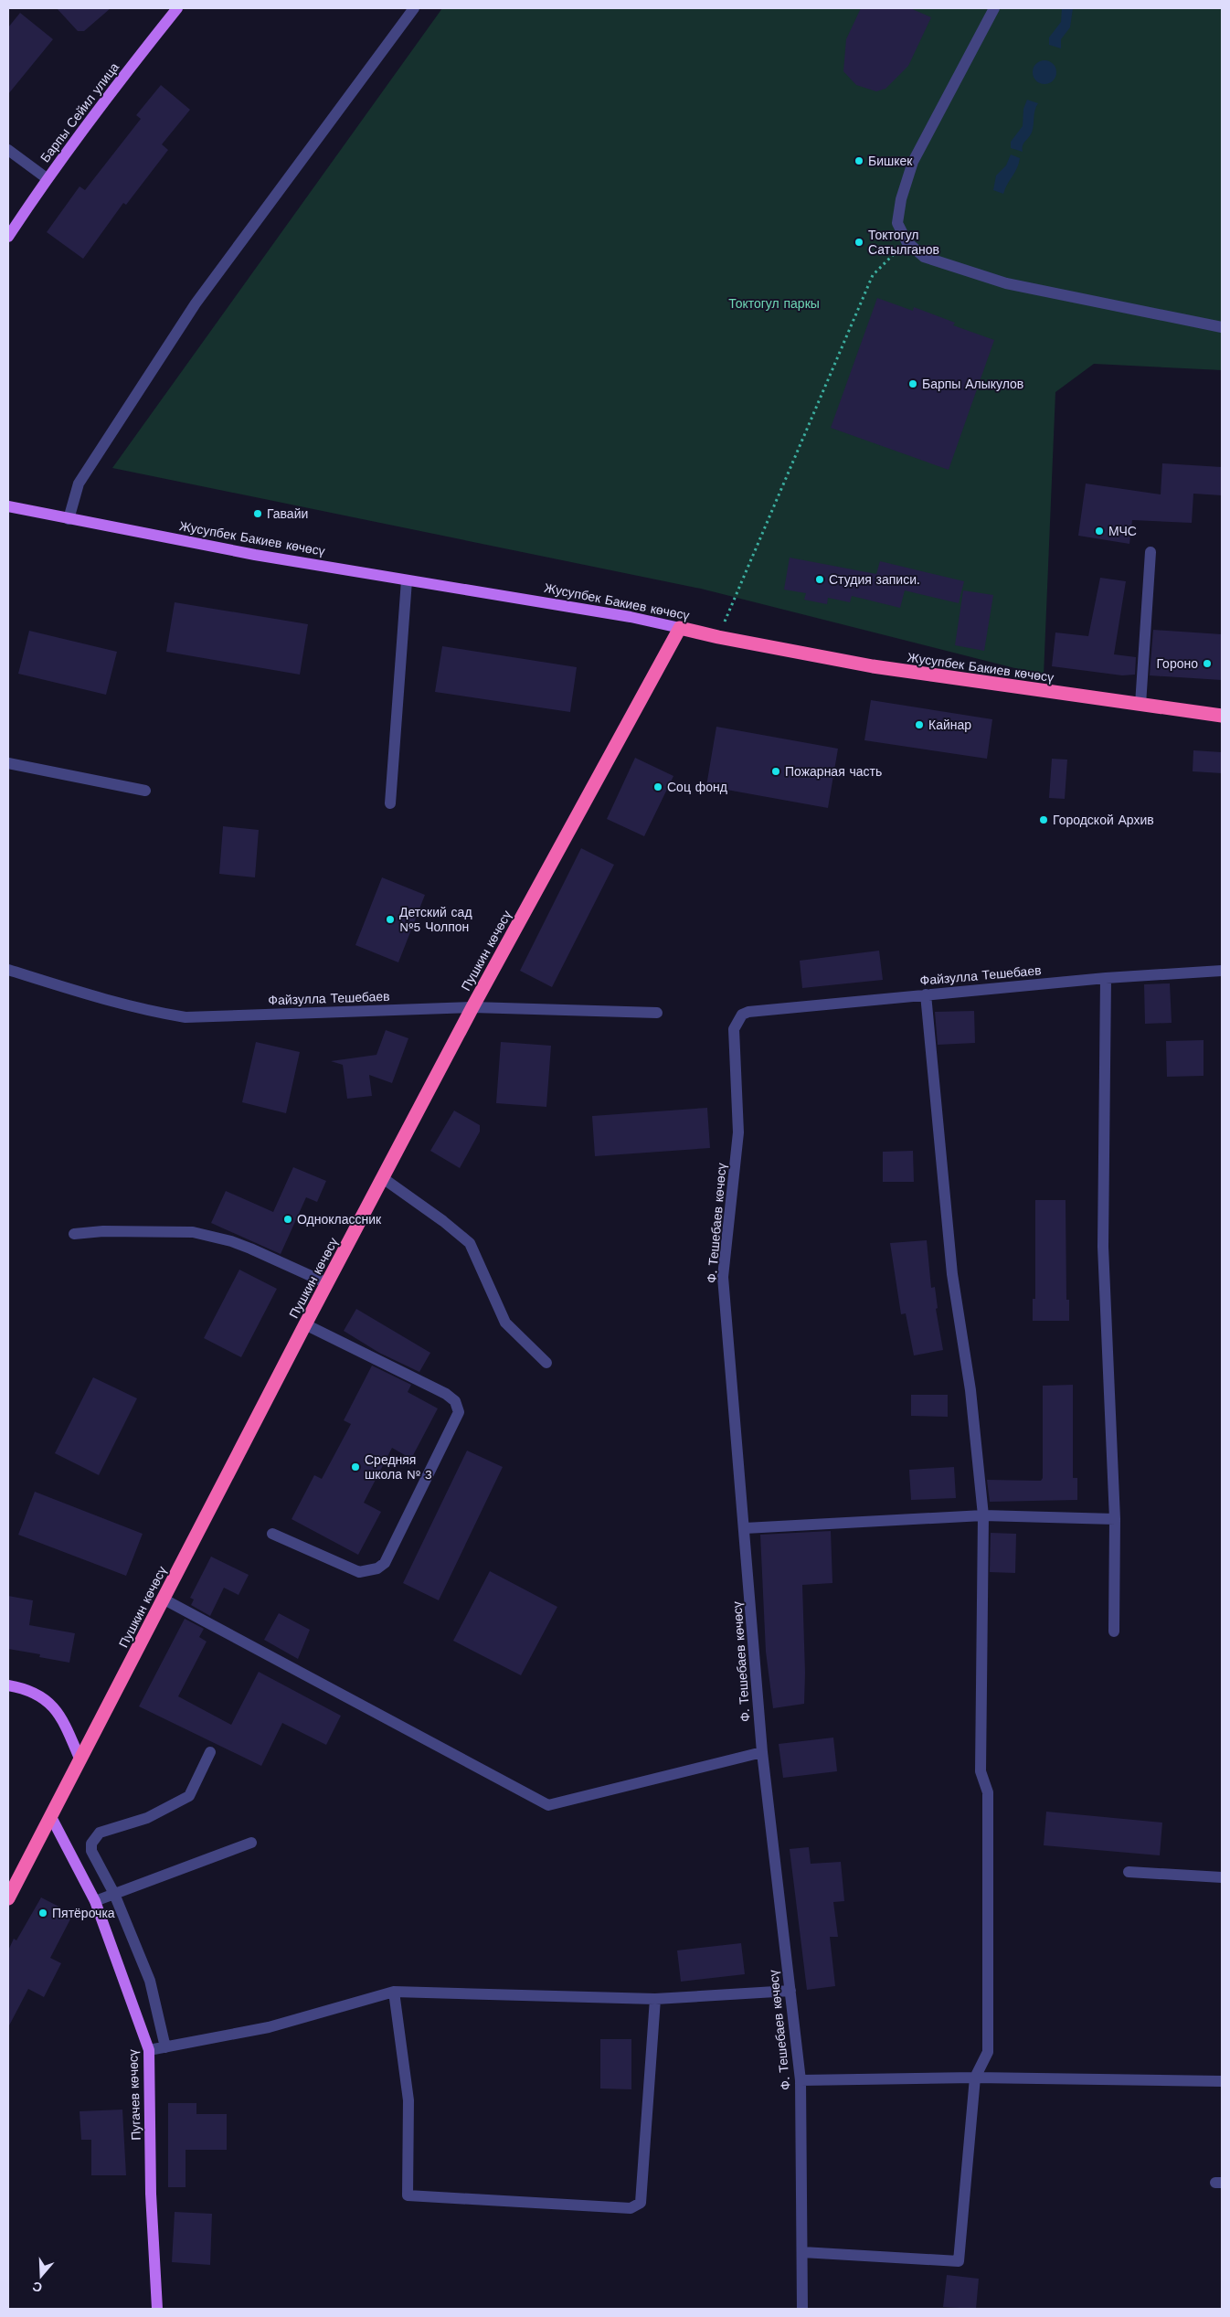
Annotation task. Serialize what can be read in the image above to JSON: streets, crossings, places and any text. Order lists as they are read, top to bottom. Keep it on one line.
{"streets":{"highway":["Жусупбек Бакиев көчөсү","Пушкин көчөсү"],"main road":["Барпы Сейил улица","Пугачев көчөсү"],"street":["Файзулла Тешебаев","Ф. Тешебаев көчөсү"]},"crossings":[["Жусупбек Бакиев көчөсү","Пушкин көчөсү"],["Пушкин көчөсү","Файзулла Тешебаев"],["Пушкин көчөсү","Пугачев көчөсү"],["Файзулла Тешебаев","Ф. Тешебаев көчөсү"]],"parks":["Токтогул паркы"],"places":["Бишкек","Токтогул Сатылганов","Барпы Алыкулов","Гавайи","МЧС","Студия записи.","Гороно","Кайнар","Пожарная часть","Соц фонд","Городской Архив","Детский сад №5 Чолпон","Одноклассник","Средняя школа № 3","Пятёрочка"],"north":"bottom"}
